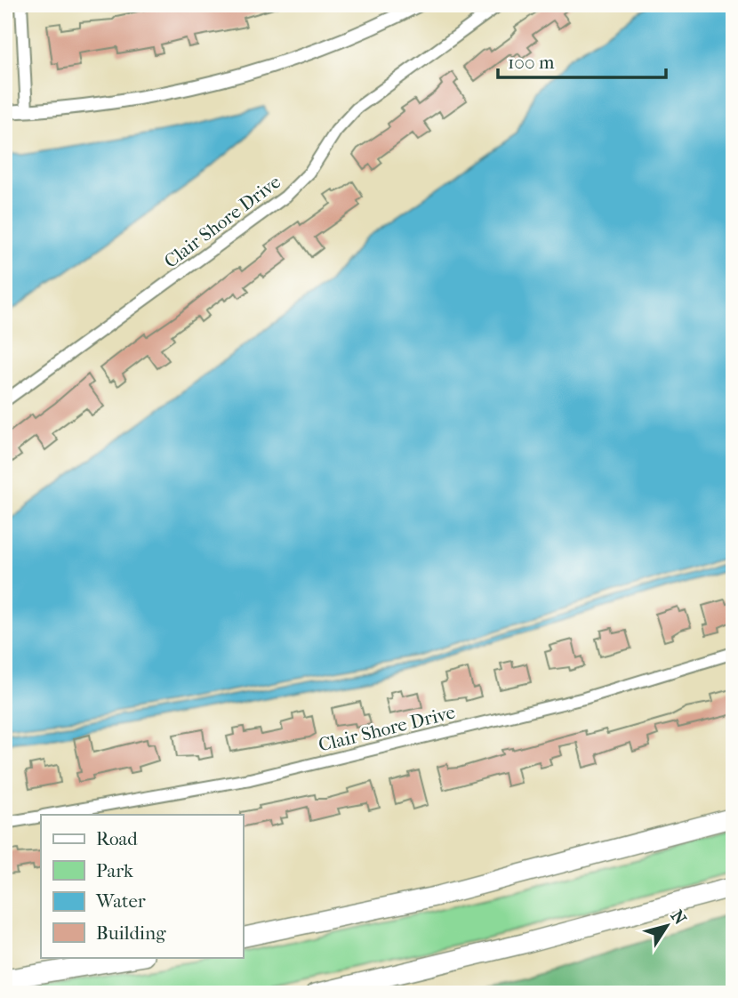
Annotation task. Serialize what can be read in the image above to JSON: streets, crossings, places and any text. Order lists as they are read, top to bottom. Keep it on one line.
{"streets":{"street":["Clair Shore Drive"]},"legend":["Road","Park","Water","Building"],"scale_bar":"100 m","north":"top right"}
